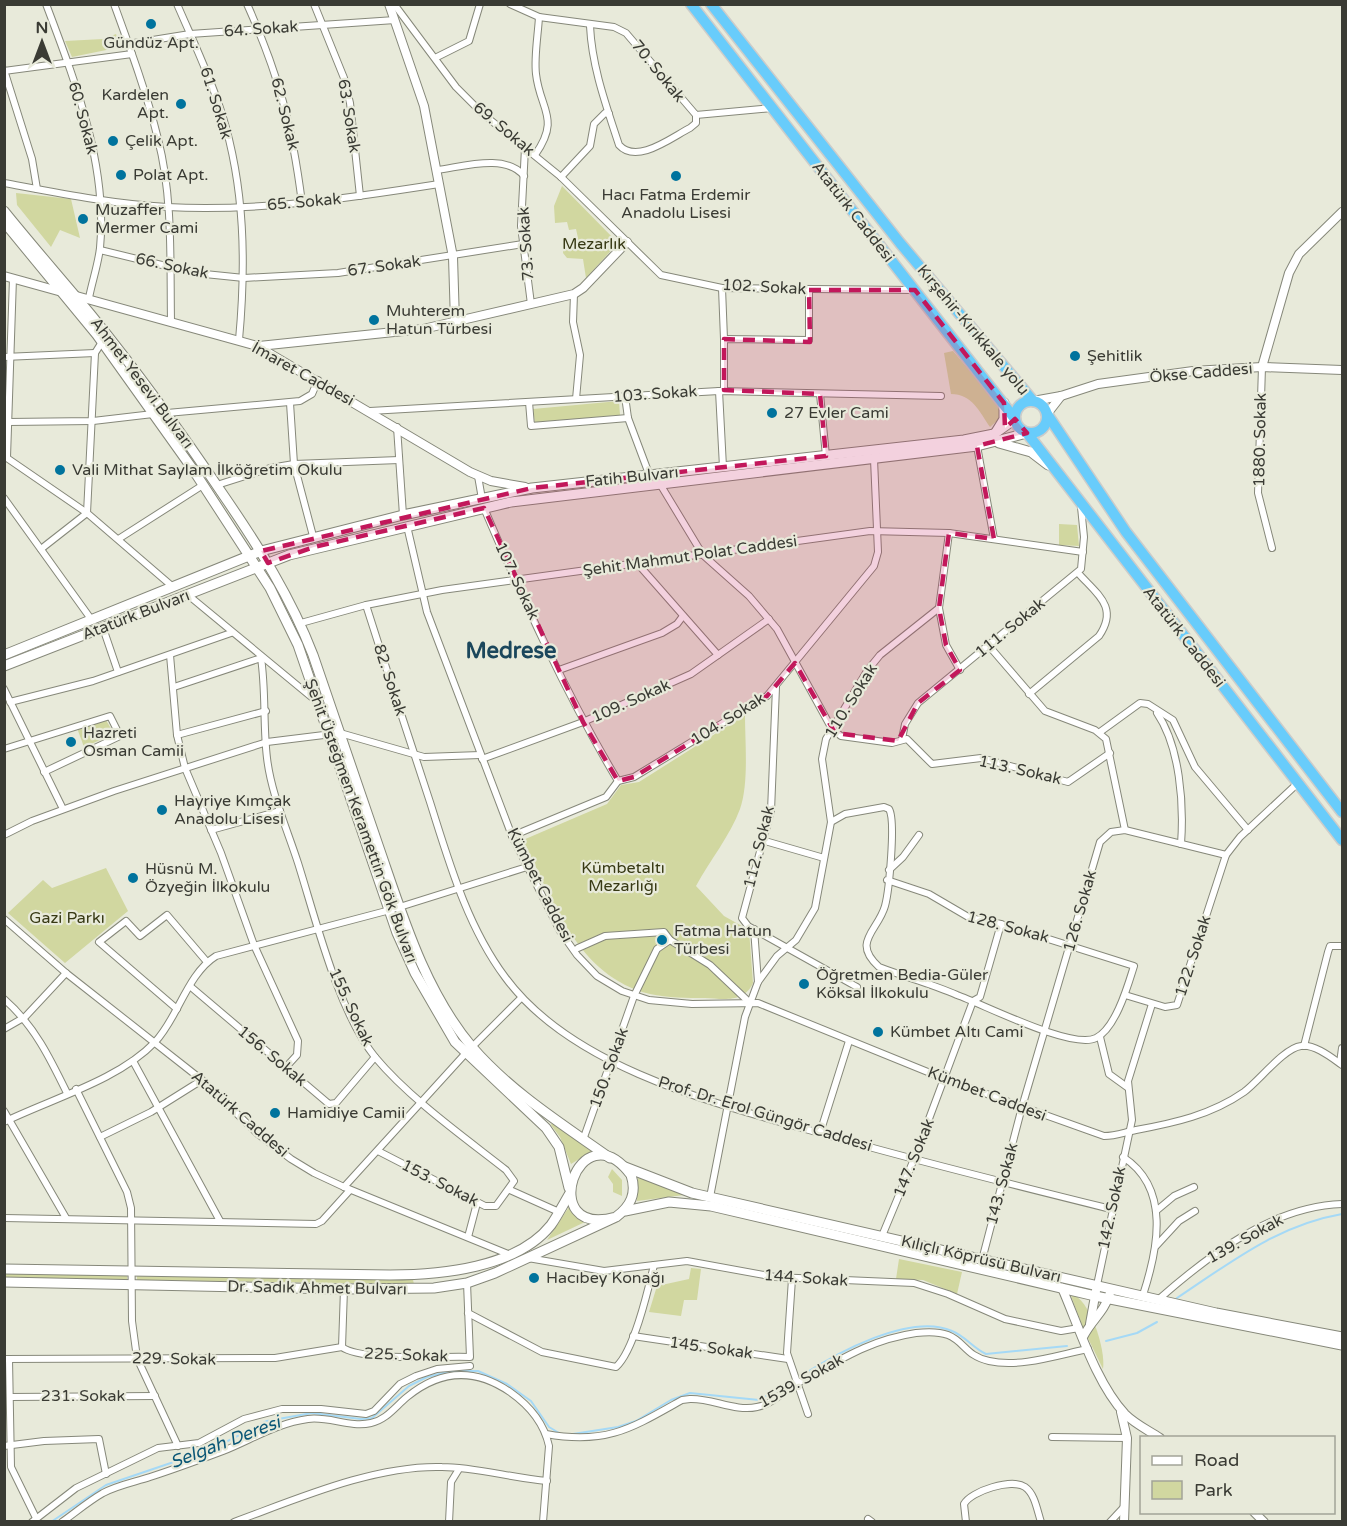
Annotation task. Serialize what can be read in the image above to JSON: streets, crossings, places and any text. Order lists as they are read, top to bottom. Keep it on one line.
{"streets":{"highway":["Atatürk Caddesi","Kırşehir-Kırıkkale yolu"],"main road":["Ahmet Yesevi Bulvarı","Fatih Bulvarı","Atatürk Bulvarı","Şehit Üsteğmen Keramettin Gök Bulvarı","Kılıçlı Köprüsü Bulvarı","Dr. Sadık Ahmet Bulvarı"],"street":["64. Sokak","70. Sokak","61. Sokak","62. Sokak","63. Sokak","60. Sokak","69. Sokak","65. Sokak","73. Sokak","66. Sokak","67. Sokak","102. Sokak","Ökse Caddesi","İmaret Caddesi","103. Sokak","1880. Sokak","Şehit Mahmut Polat Caddesi","107. Sokak","111. Sokak","82. Sokak","109. Sokak","110. Sokak","104. Sokak","113. Sokak","112. Sokak","Kümbet Caddesi","126. Sokak","128. Sokak","122. Sokak","155. Sokak","156. Sokak","150. Sokak","Prof. Dr. Erol Güngör Caddesi","147. Sokak","153. Sokak","143. Sokak","142. Sokak","139. Sokak","144. Sokak","145. Sokak","225. Sokak","229. Sokak","1539. Sokak","231. Sokak"]},"crossings":[["64. Sokak","61. Sokak"],["64. Sokak","62. Sokak"],["64. Sokak","63. Sokak"],["70. Sokak","Atatürk Caddesi"],["61. Sokak","65. Sokak"],["61. Sokak","66. Sokak"],["61. Sokak","67. Sokak"],["61. Sokak","İmaret Caddesi"],["62. Sokak","65. Sokak"],["63. Sokak","65. Sokak"],["60. Sokak","65. Sokak"],["60. Sokak","66. Sokak"],["60. Sokak","İmaret Caddesi"],["69. Sokak","73. Sokak"],["69. Sokak","102. Sokak"],["Atatürk Caddesi","102. Sokak"],["Atatürk Caddesi","Kırşehir-Kırıkkale yolu"],["Atatürk Caddesi","Ökse Caddesi"],["Atatürk Caddesi","Fatih Bulvarı"],["Atatürk Caddesi","Dr. Sadık Ahmet Bulvarı"],["73. Sokak","67. Sokak"],["66. Sokak","67. Sokak"],["Kırşehir-Kırıkkale yolu","Ökse Caddesi"],["Kırşehir-Kırıkkale yolu","Fatih Bulvarı"],["Ökse Caddesi","1880. Sokak"],["Ökse Caddesi","Fatih Bulvarı"],["İmaret Caddesi","Ahmet Yesevi Bulvarı"],["İmaret Caddesi","103. Sokak"],["İmaret Caddesi","Fatih Bulvarı"],["İmaret Caddesi","107. Sokak"],["Ahmet Yesevi Bulvarı","Fatih Bulvarı"],["Ahmet Yesevi Bulvarı","Atatürk Bulvarı"],["Ahmet Yesevi Bulvarı","Şehit Üsteğmen Keramettin Gök Bulvarı"],["Fatih Bulvarı","107. Sokak"],["Fatih Bulvarı","Atatürk Bulvarı"],["Fatih Bulvarı","104. Sokak"],["Fatih Bulvarı","Şehit Üsteğmen Keramettin Gök Bulvarı"],["Fatih Bulvarı","Kümbet Caddesi"],["Şehit Mahmut Polat Caddesi","107. Sokak"],["Şehit Mahmut Polat Caddesi","82. Sokak"],["Şehit Mahmut Polat Caddesi","104. Sokak"],["Şehit Mahmut Polat Caddesi","Şehit Üsteğmen Keramettin Gök Bulvarı"],["Şehit Mahmut Polat Caddesi","Kümbet Caddesi"],["107. Sokak","109. Sokak"],["107. Sokak","104. Sokak"],["Atatürk Bulvarı","Şehit Üsteğmen Keramettin Gök Bulvarı"],["111. Sokak","113. Sokak"],["82. Sokak","109. Sokak"],["82. Sokak","Prof. Dr. Erol Güngör Caddesi"],["109. Sokak","Şehit Üsteğmen Keramettin Gök Bulvarı"],["109. Sokak","Kümbet Caddesi"],["109. Sokak","155. Sokak"],["109. Sokak","Prof. Dr. Erol Güngör Caddesi"],["110. Sokak","112. Sokak"],["104. Sokak","112. Sokak"],["104. Sokak","Kümbet Caddesi"],["Şehit Üsteğmen Keramettin Gök Bulvarı","150. Sokak"],["Şehit Üsteğmen Keramettin Gök Bulvarı","Kılıçlı Köprüsü Bulvarı"],["Şehit Üsteğmen Keramettin Gök Bulvarı","Dr. Sadık Ahmet Bulvarı"],["112. Sokak","Kümbet Caddesi"],["112. Sokak","Prof. Dr. Erol Güngör Caddesi"],["112. Sokak","Kılıçlı Köprüsü Bulvarı"],["Kümbet Caddesi","126. Sokak"],["Kümbet Caddesi","150. Sokak"],["Kümbet Caddesi","147. Sokak"],["Kümbet Caddesi","143. Sokak"],["Kümbet Caddesi","142. Sokak"],["126. Sokak","128. Sokak"],["126. Sokak","143. Sokak"],["128. Sokak","122. Sokak"],["128. Sokak","147. Sokak"],["155. Sokak","156. Sokak"],["150. Sokak","Prof. Dr. Erol Güngör Caddesi"],["Prof. Dr. Erol Güngör Caddesi","147. Sokak"],["Prof. Dr. Erol Güngör Caddesi","143. Sokak"],["Prof. Dr. Erol Güngör Caddesi","142. Sokak"],["147. Sokak","Kılıçlı Köprüsü Bulvarı"],["143. Sokak","Kılıçlı Köprüsü Bulvarı"],["142. Sokak","Kılıçlı Köprüsü Bulvarı"],["139. Sokak","Kılıçlı Köprüsü Bulvarı"],["Kılıçlı Köprüsü Bulvarı","Dr. Sadık Ahmet Bulvarı"],["144. Sokak","Dr. Sadık Ahmet Bulvarı"],["Dr. Sadık Ahmet Bulvarı","225. Sokak"],["225. Sokak","229. Sokak"]],"districts":["Medrese"],"water":["Selgah Deresi"],"parks":["Mezarlık","Kümbetaltı Mezarlığı","Gazi Parkı"],"places":["Gündüz Apt.","Kardelen Apt.","Çelik Apt.","Polat Apt.","Hacı Fatma Erdemir Anadolu Lisesi","Muzaffer Mermer Cami","Muhterem Hatun Türbesi","Şehitlik","27 Evler Cami","Vali Mithat Saylam İlköğretim Okulu","Hazreti Osman Camii","Hayriye Kımçak Anadolu Lisesi","Hüsnü M. Özyeğin İlkokulu","Fatma Hatun Türbesi","Öğretmen Bedia-Güler Köksal İlkokulu","Kümbet Altı Cami","Hamidiye Camii","Hacıbey Konağı"],"legend":["Road","Park"],"north":"top"}
